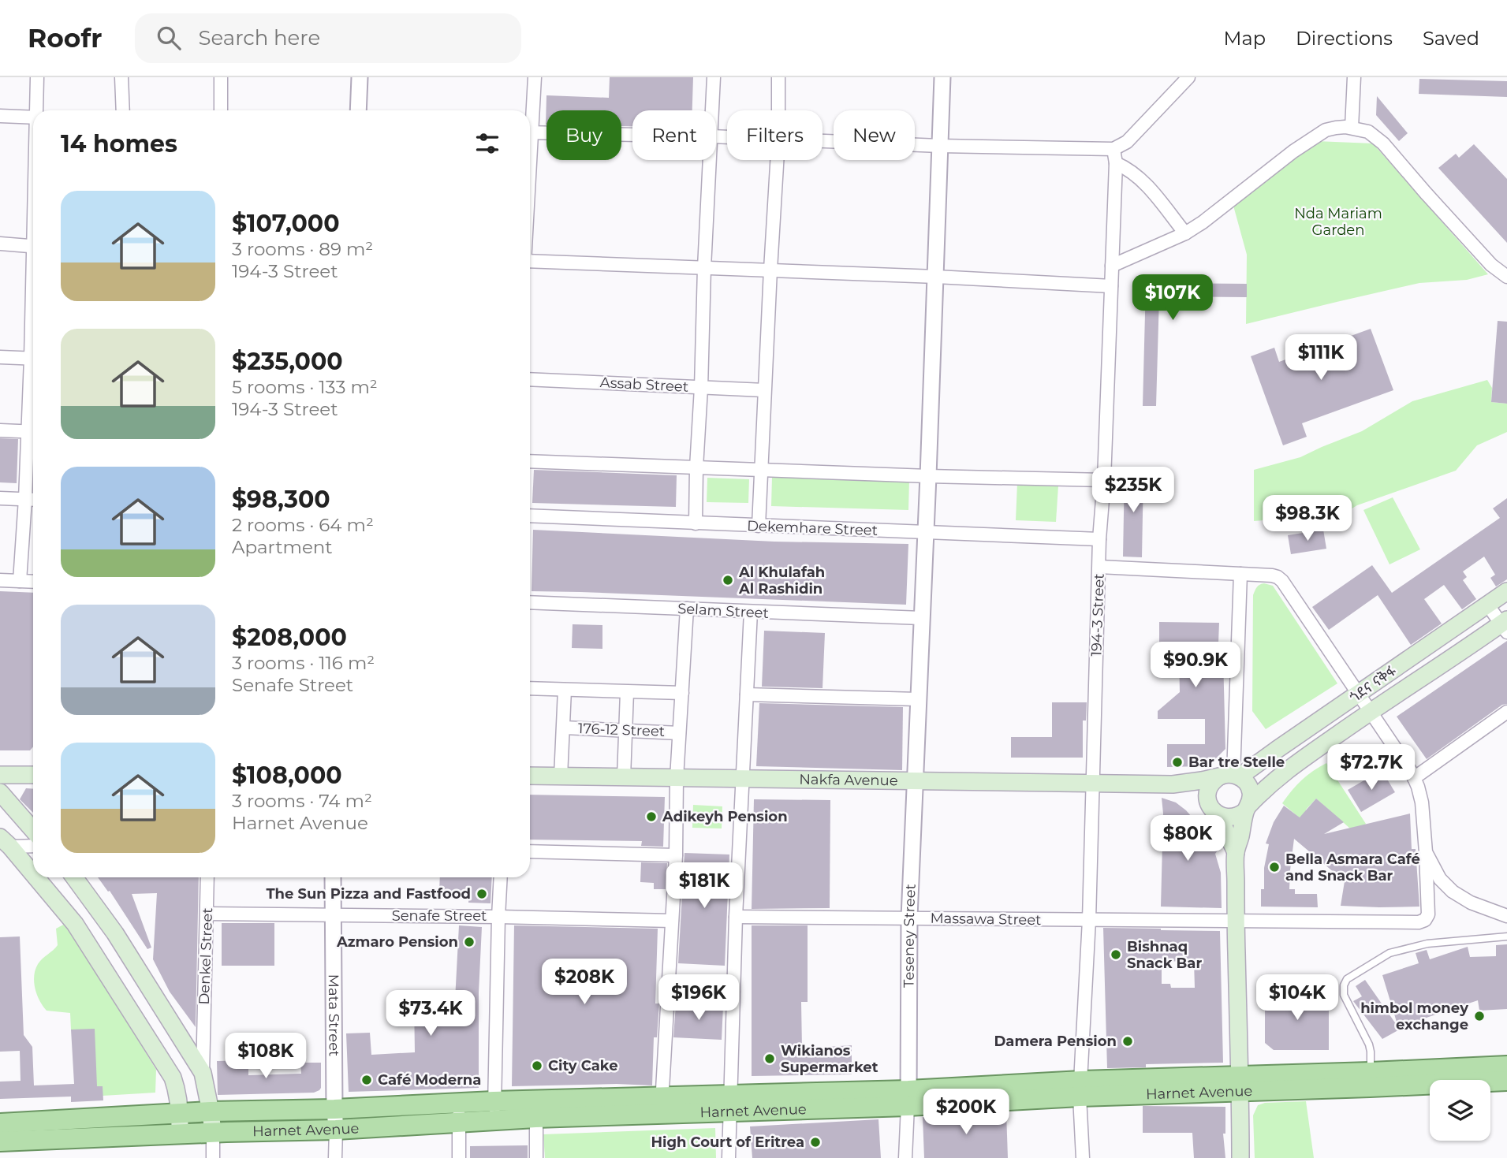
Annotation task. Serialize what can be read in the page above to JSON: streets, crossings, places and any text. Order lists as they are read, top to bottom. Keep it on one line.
{"streets":{"main road":["ጎደና ናቅፋ","Nakfa Avenue","Harnet Avenue"],"street":["Assab Street","Dekemhare Street","Selam Street","194-3 Street","176-12 Street","Senafe Street","Massawa Street","Teseney Street","Denkel Street","Mata Street"]},"crossings":[["Dekemhare Street","194-3 Street"],["Dekemhare Street","Teseney Street"],["Selam Street","Teseney Street"],["194-3 Street","Nakfa Avenue"],["194-3 Street","Massawa Street"],["194-3 Street","Harnet Avenue"],["ጎደና ናቅፋ","Nakfa Avenue"],["Nakfa Avenue","Teseney Street"],["Senafe Street","Denkel Street"],["Senafe Street","Mata Street"],["Massawa Street","Teseney Street"],["Teseney Street","Harnet Avenue"],["Mata Street","Harnet Avenue"]],"parks":["Nda Mariam Garden"],"places":["Al Khulafah Al Rashidin","Bar tre Stelle","Adikeyh Pension","Bella Asmara Café and Snack Bar","The Sun Pizza and Fastfood","Azmaro Pension","Bishnaq Snack Bar","himbol money exchange","Damera Pension","Wikianos Supermarket","City Cake","Café Moderna","High Court of Eritrea"],"page":{"header":"Roofr","search":"Search here","nav":["Map","Directions","Saved"],"chip":["Buy","Rent","Filters","New"],"heading":"14 homes","list":[{"name":"$107,000","note":"3 rooms · 89 m² · 194-3 Street"},{"name":"$235,000","note":"5 rooms · 133 m² · 194-3 Street"},{"name":"$98,300","note":"2 rooms · 64 m² · Apartment"},{"name":"$208,000","note":"3 rooms · 116 m² · Senafe Street"},{"name":"$108,000","note":"3 rooms · 74 m² · Harnet Avenue"}],"price":["$107K","$111K","$235K","$98.3K","$90.9K","$72.7K","$80K","$181K","$208K","$196K","$104K","$73.4K","$108K","$200K"]}}
